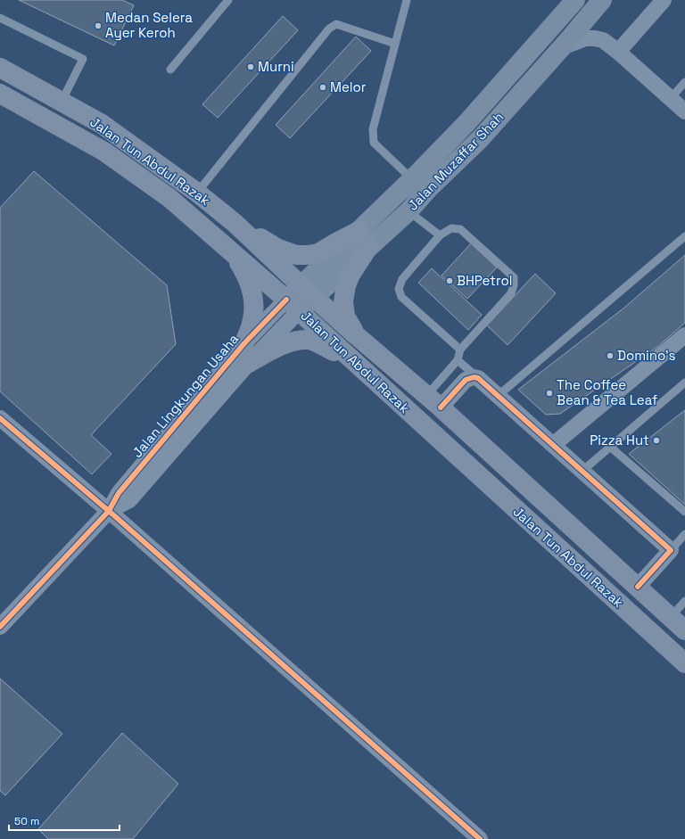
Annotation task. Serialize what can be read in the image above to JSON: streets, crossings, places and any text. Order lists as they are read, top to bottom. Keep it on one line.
{"streets":{"highway":["Jalan Tun Abdul Razak"],"main road":["Jalan Muzaffar Shah"],"street":["Jalan Lingkungan Usaha"]},"crossings":[["Jalan Tun Abdul Razak","Jalan Muzaffar Shah"],["Jalan Tun Abdul Razak","Jalan Lingkungan Usaha"],["Jalan Muzaffar Shah","Jalan Lingkungan Usaha"]],"places":["Medan Selera Ayer Keroh","Murni","Melor","BHPetrol","Domino's","The Coffee Bean & Tea Leaf","Pizza Hut"],"scale_bar":"50 m"}
